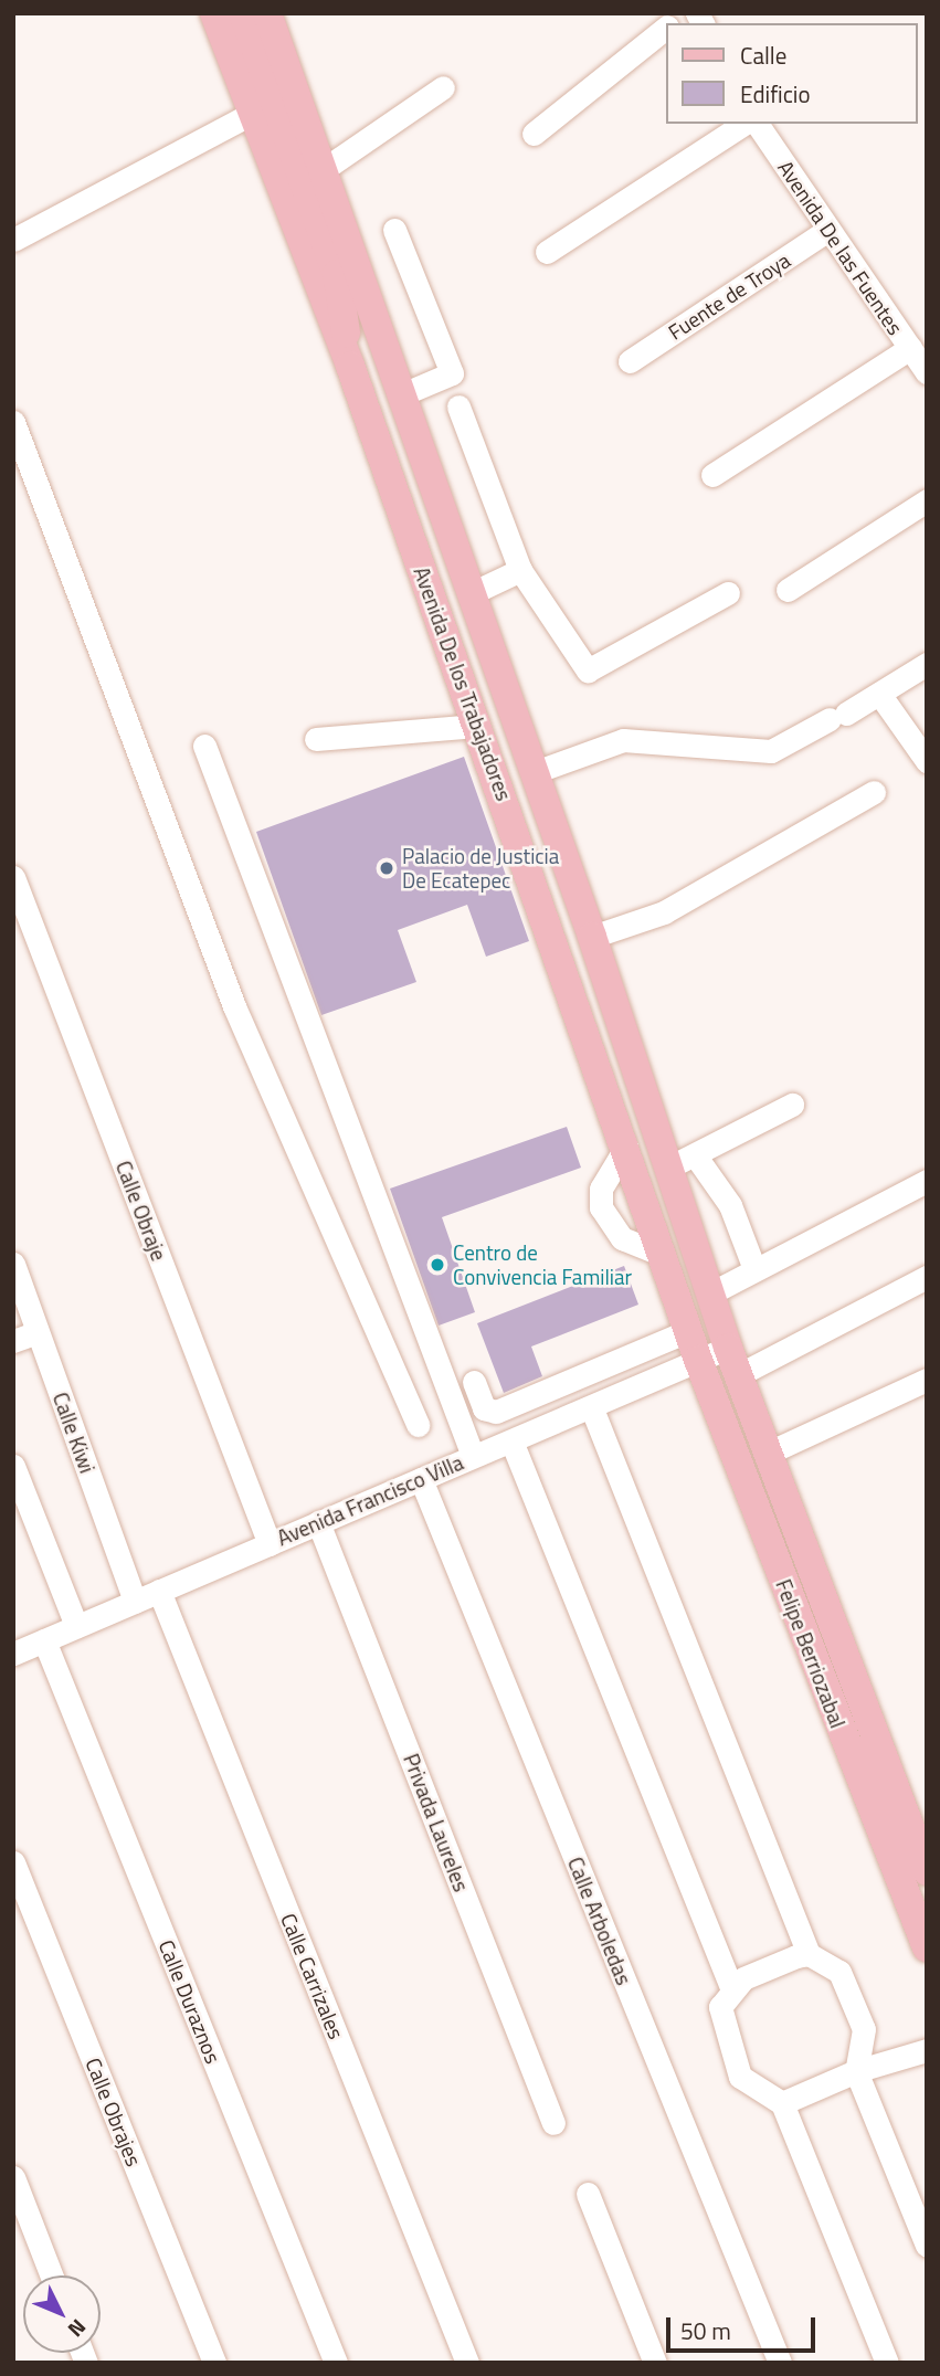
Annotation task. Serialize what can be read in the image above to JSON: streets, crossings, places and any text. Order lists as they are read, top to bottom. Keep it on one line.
{"streets":{"main road":["Avenida De los Trabajadores","Felipe Berriozabal"],"street":["Avenida De las Fuentes","Fuente de Troya","Calle Obraje","Calle Kiwi","Avenida Francisco Villa","Privada Laureles","Calle Arboledas","Calle Carrizales","Calle Duraznos","Calle Obrajes"]},"crossings":[["Avenida De las Fuentes","Fuente de Troya"],["Avenida De los Trabajadores","Avenida Francisco Villa"],["Avenida De los Trabajadores","Felipe Berriozabal"],["Calle Obraje","Avenida Francisco Villa"],["Calle Kiwi","Avenida Francisco Villa"],["Avenida Francisco Villa","Felipe Berriozabal"],["Avenida Francisco Villa","Privada Laureles"],["Avenida Francisco Villa","Calle Arboledas"],["Avenida Francisco Villa","Calle Carrizales"],["Avenida Francisco Villa","Calle Duraznos"]],"places":["Palacio de Justicia De Ecatepec","Centro de Convivencia Familiar"],"legend":["Calle","Edificio"],"scale_bar":"50 m","north":"bottom right"}
